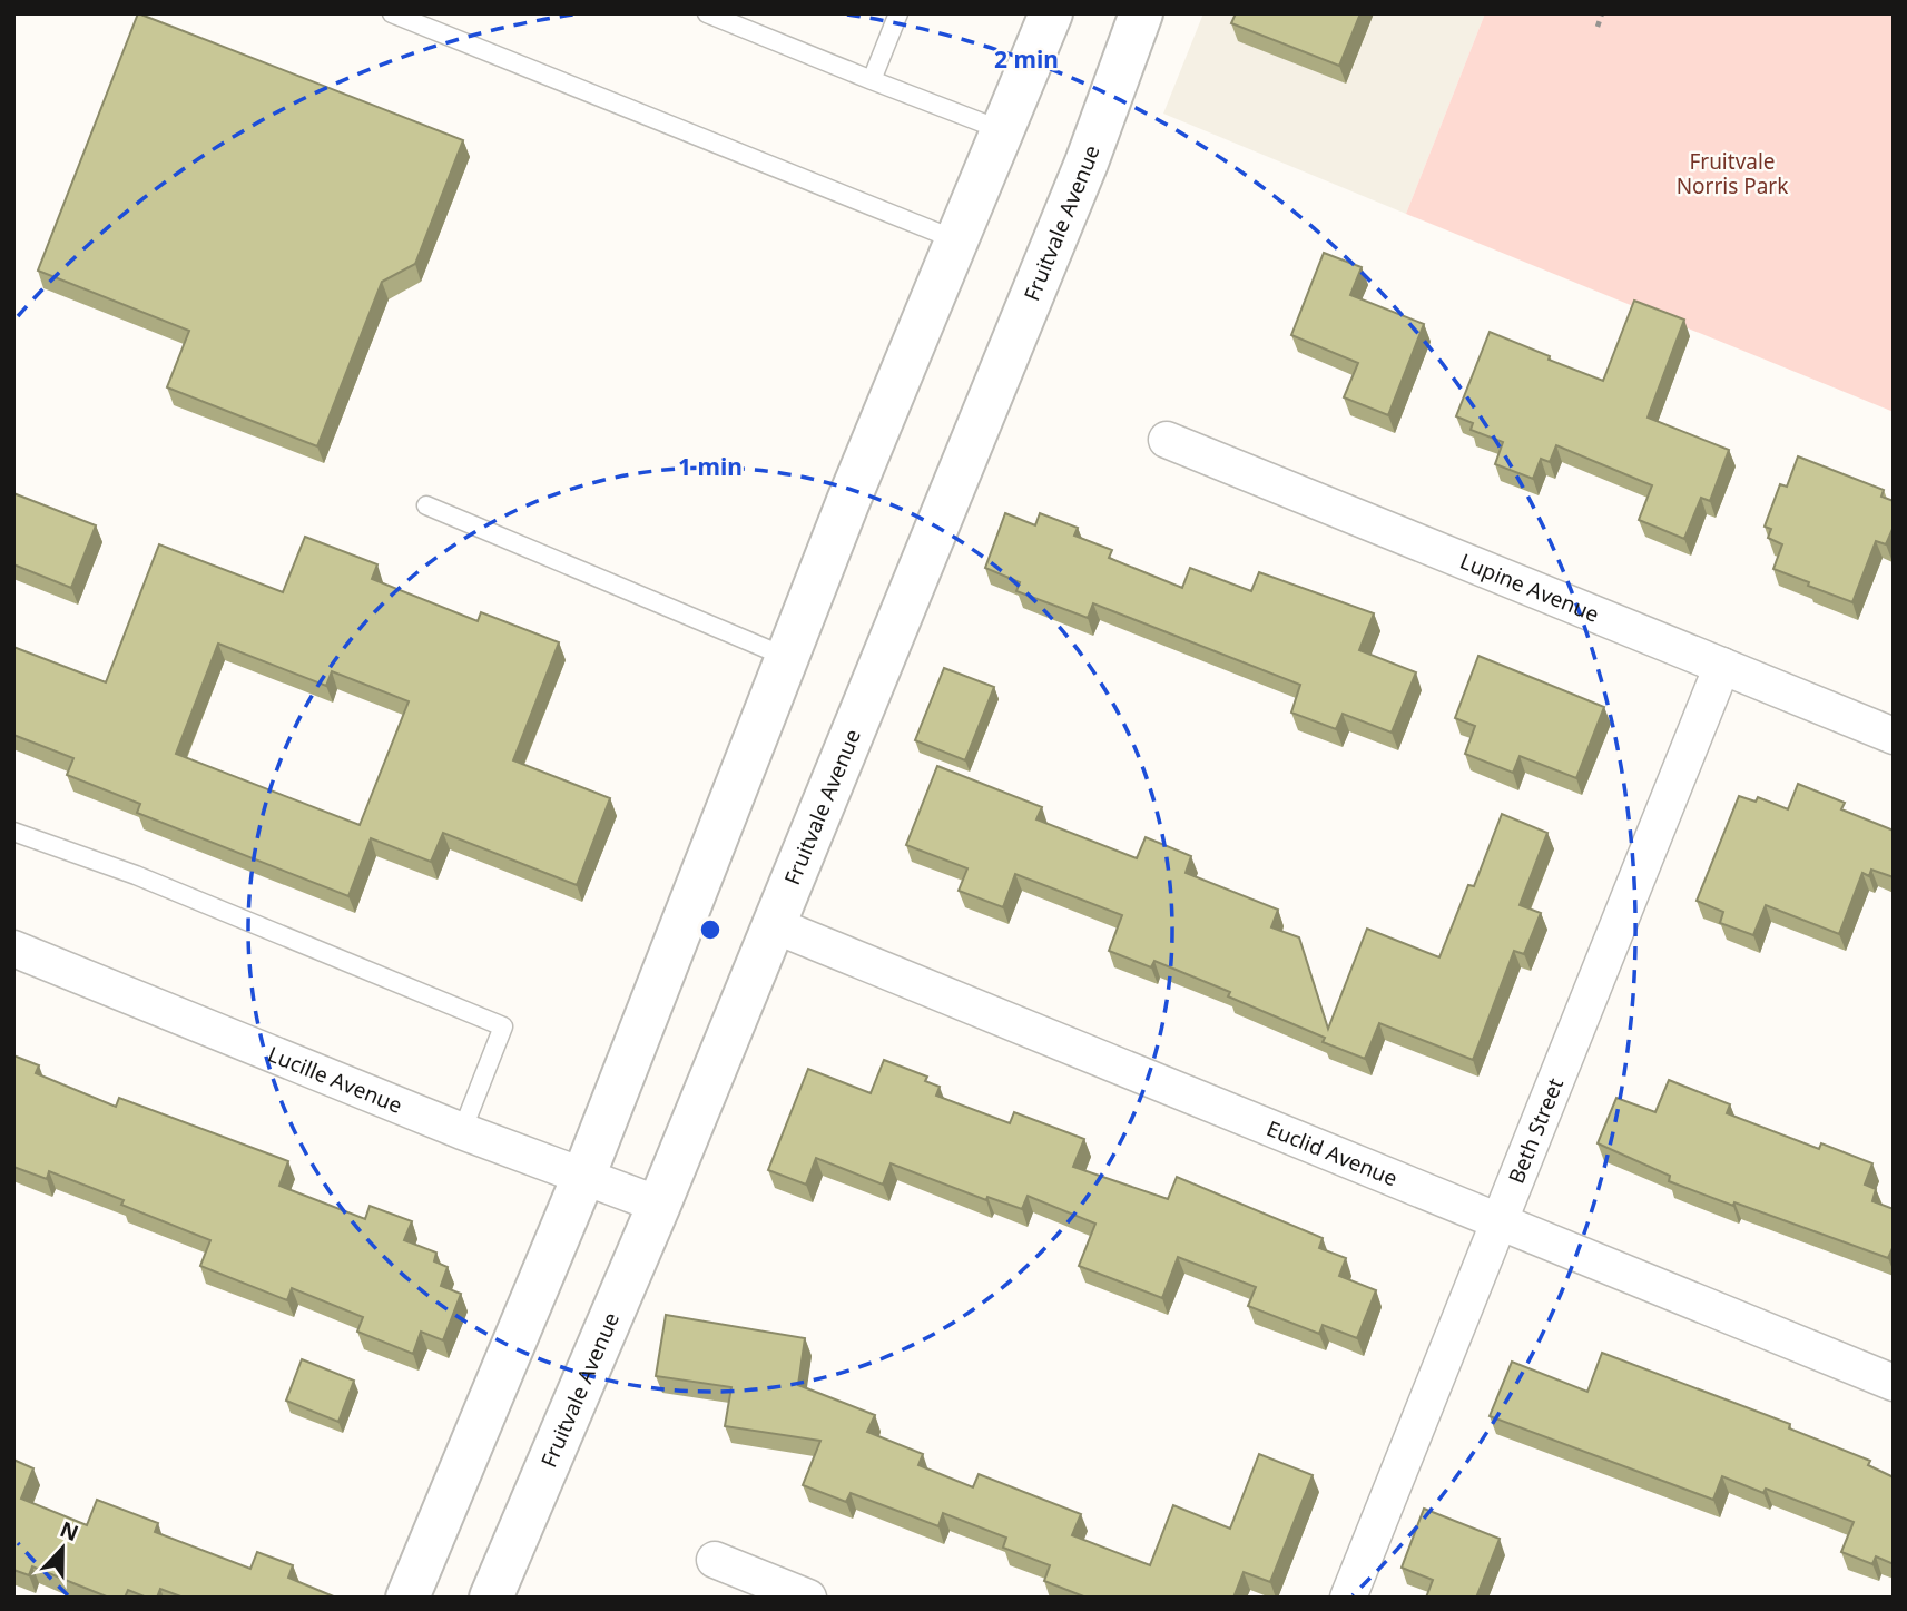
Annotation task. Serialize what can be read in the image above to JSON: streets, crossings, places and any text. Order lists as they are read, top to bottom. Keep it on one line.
{"streets":{"main road":["Fruitvale Avenue"],"street":["Lupine Avenue","Lucille Avenue","Beth Street","Euclid Avenue"]},"crossings":[["Fruitvale Avenue","Lucille Avenue"],["Fruitvale Avenue","Euclid Avenue"],["Lupine Avenue","Beth Street"],["Beth Street","Euclid Avenue"]],"parks":["Fruitvale Norris Park"],"north":"top","rings":["2 min","1 min"]}
